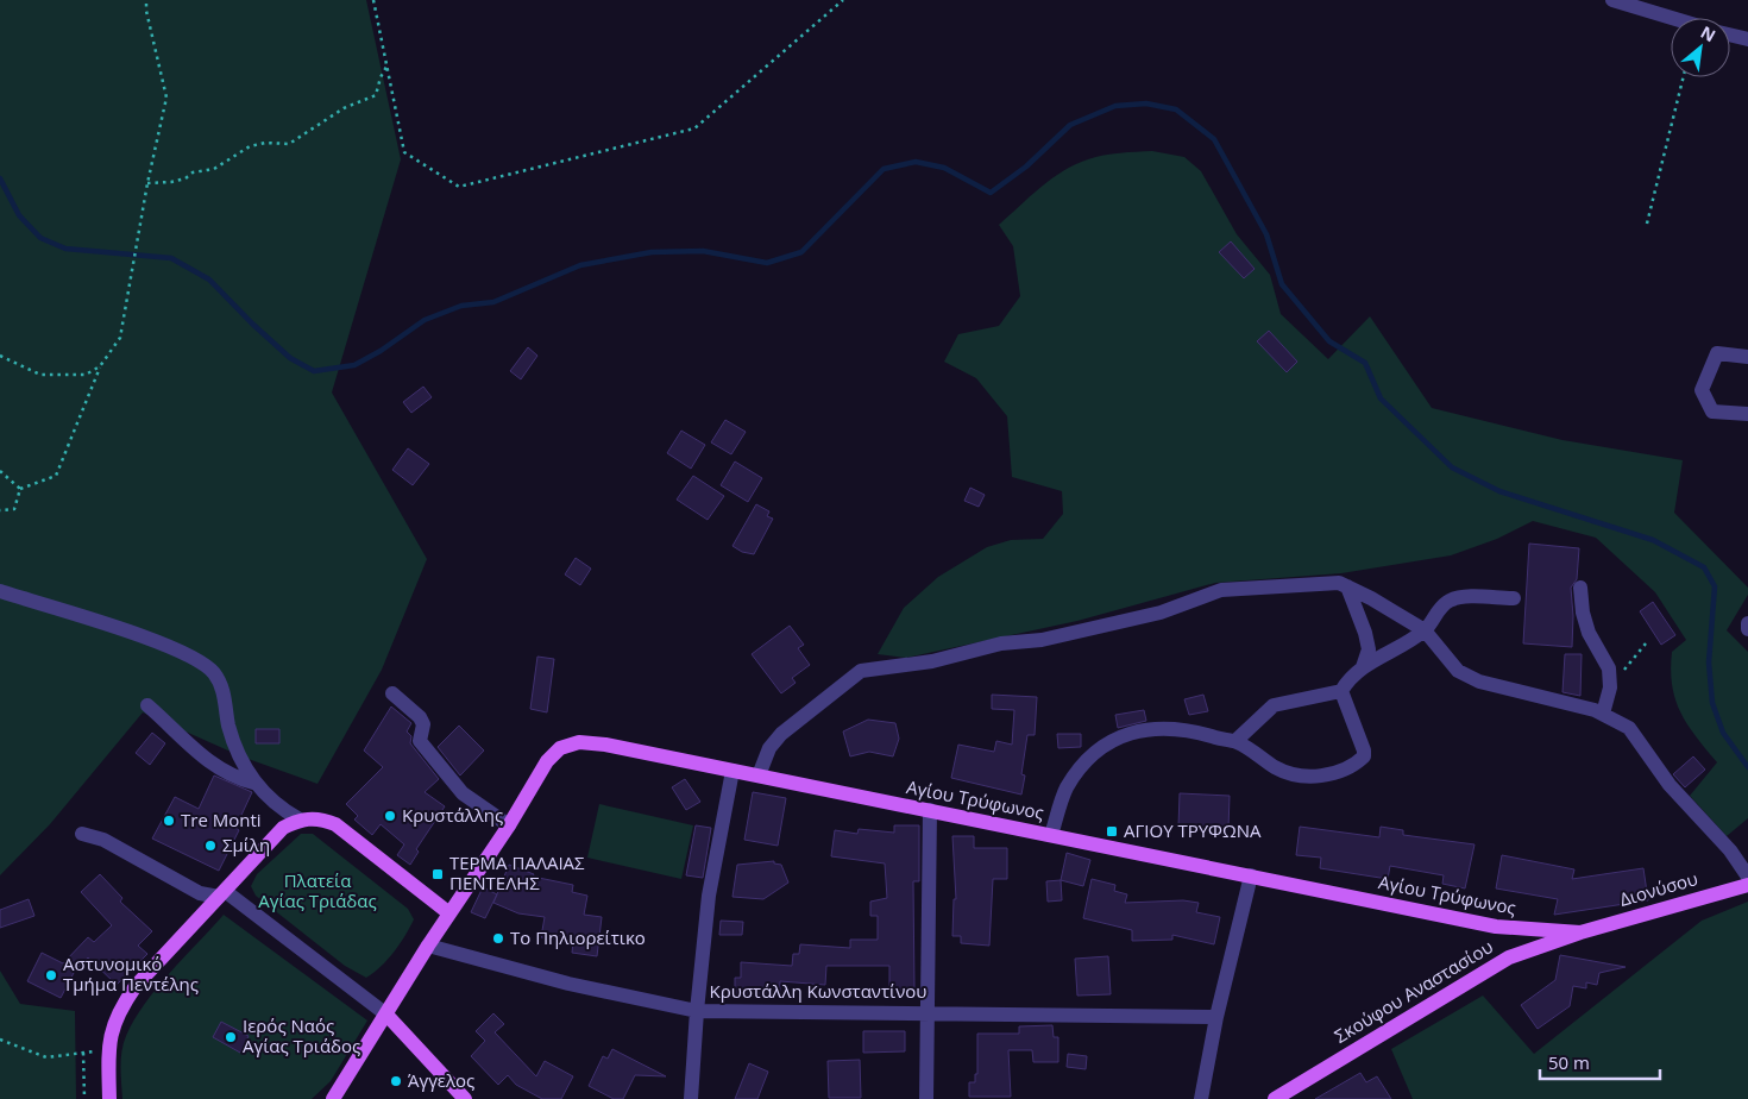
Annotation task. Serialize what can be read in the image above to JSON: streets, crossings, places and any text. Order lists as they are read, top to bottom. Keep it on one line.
{"streets":{"main road":["Αγίου Τρύφωνος","Διονύσου","Σκούφου Αναστασίου"],"street":["Κρυστάλλη Κωνσταντίνου"]},"crossings":[["Αγίου Τρύφωνος","Διονύσου"],["Αγίου Τρύφωνος","Σκούφου Αναστασίου"],["Διονύσου","Σκούφου Αναστασίου"]],"parks":["Πλατεία Αγίας Τριάδας"],"places":{"other":["Κρυστάλλης","Tre Monti","Σμίλη","Το Πηλιορείτικο","Αστυνομικό Τμήμα Πεντέλης","Ιερός Ναός Αγίας Τριάδος","Άγγελος"],"transit":["ΑΓΙΟΥ ΤΡΥΦΩΝΑ","ΤΕΡΜΑ ΠΑΛΑΙΑΣ ΠΕΝΤΕΛΗΣ"]},"scale_bar":"50 m","north":"top right"}
